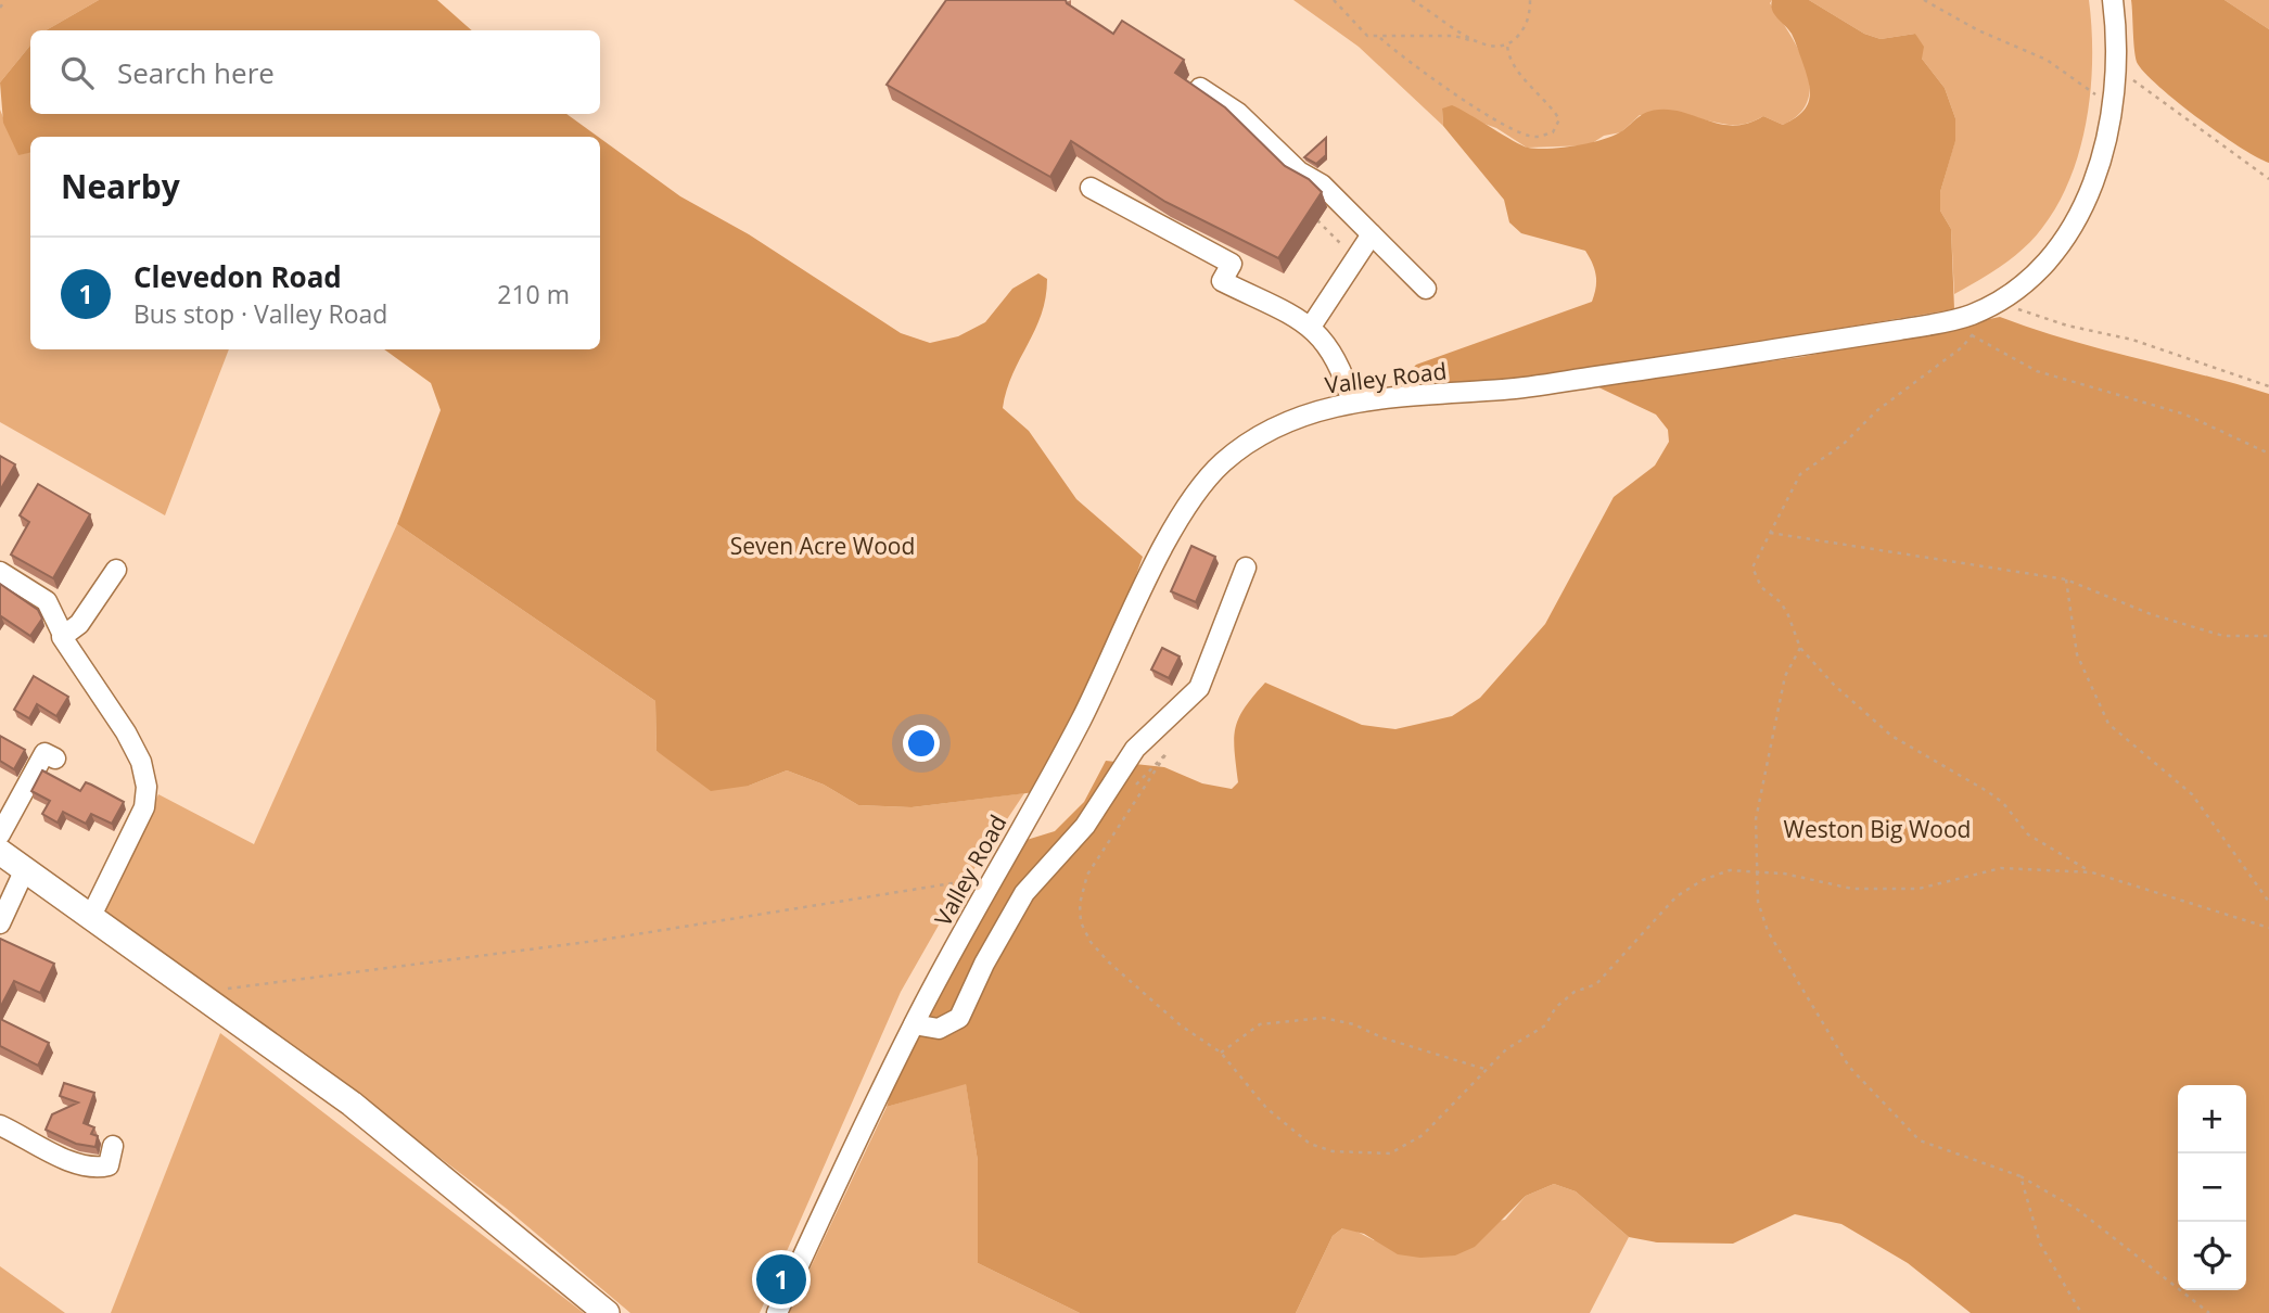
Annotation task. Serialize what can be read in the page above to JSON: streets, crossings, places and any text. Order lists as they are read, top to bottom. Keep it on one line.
{"streets":{"street":["Valley Road"]},"parks":["Seven Acre Wood","Weston Big Wood"],"page":{"search":"Search here","heading":"Nearby","list":[{"mark":"1","name":"Clevedon Road","note":"Bus stop · Valley Road","value":"210 m"}],"map_buttons":["+","−"],"pins":"1"}}
